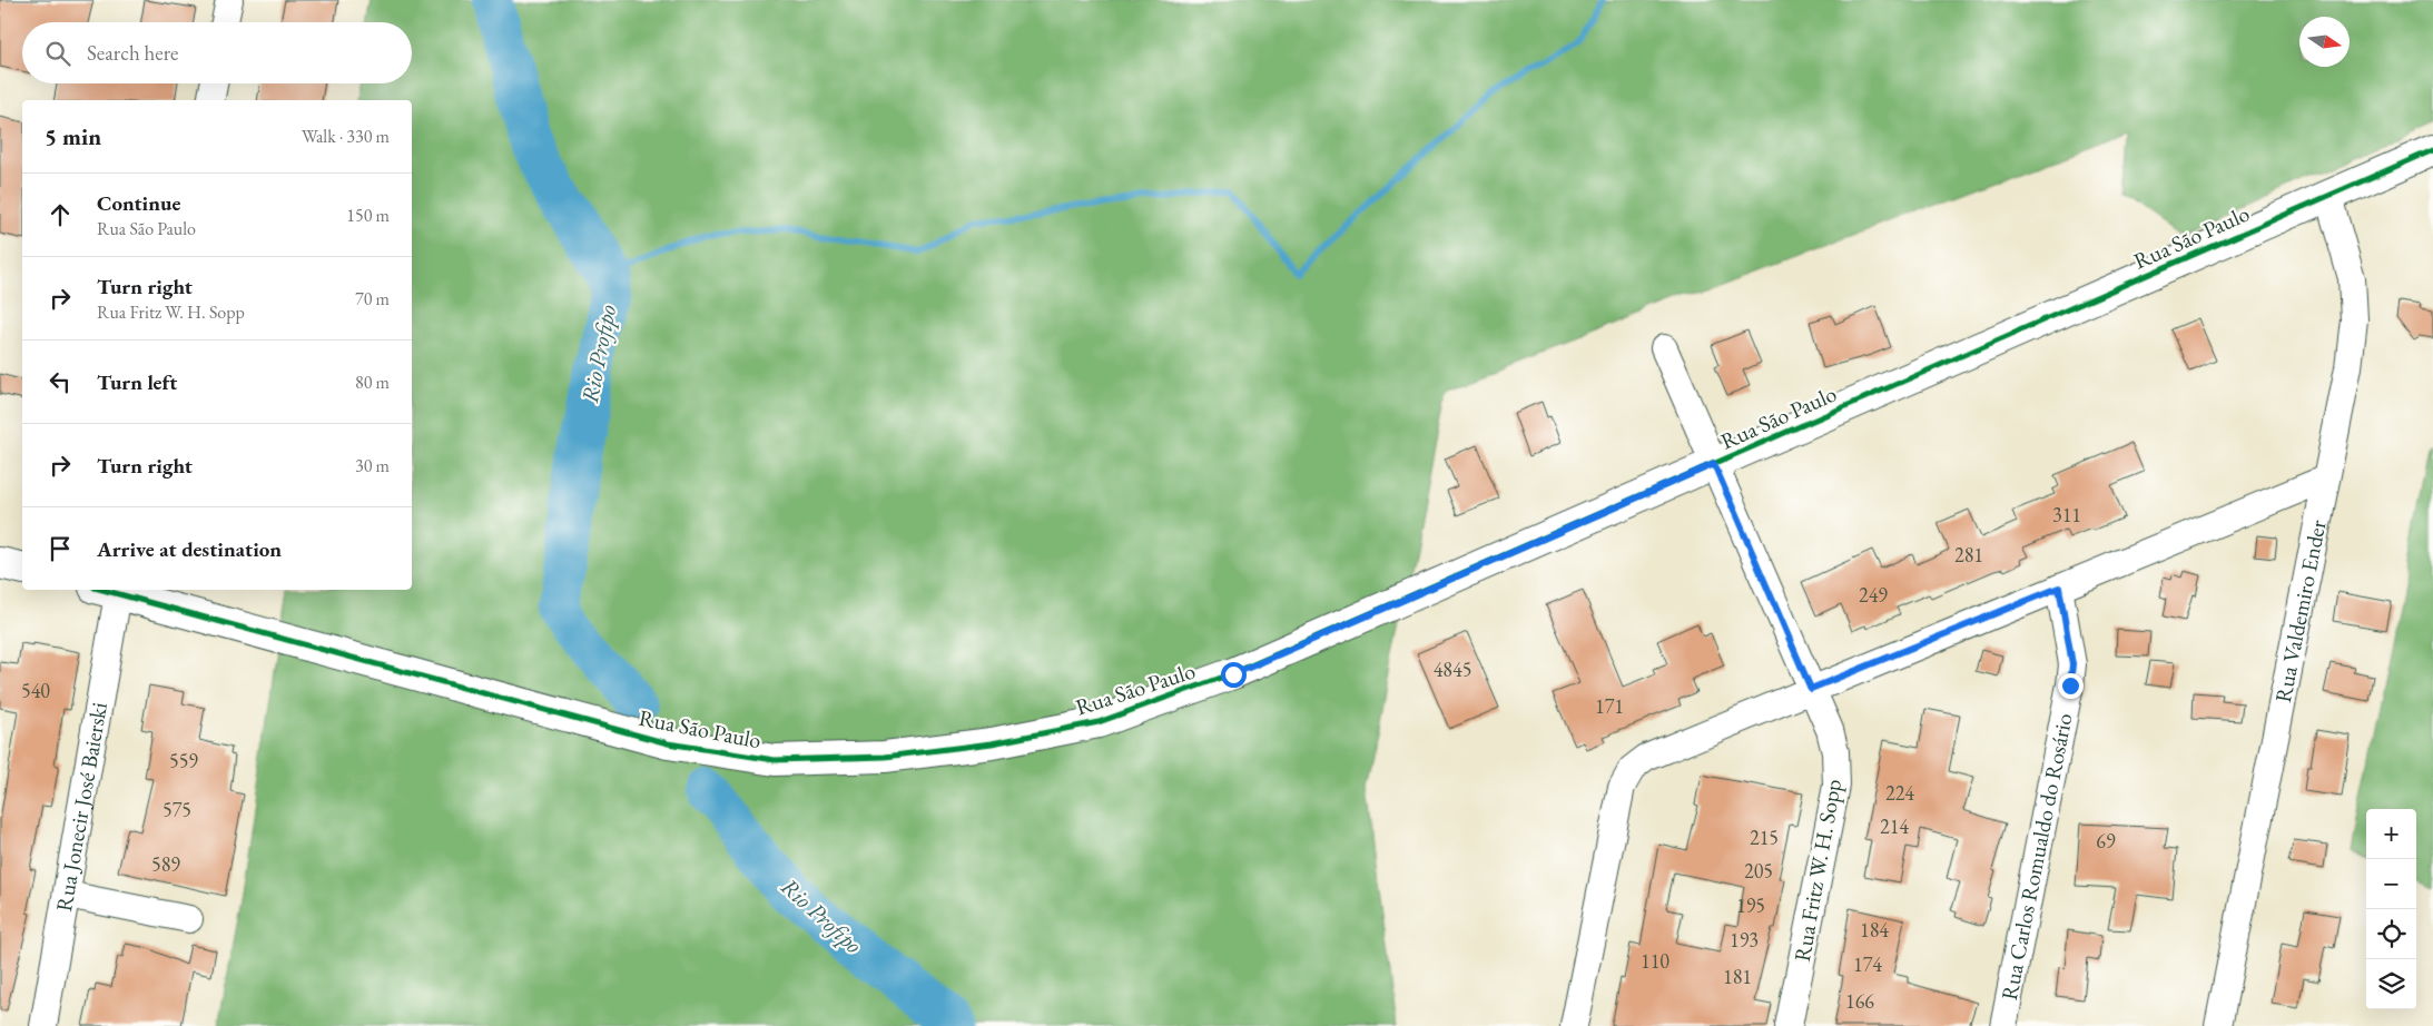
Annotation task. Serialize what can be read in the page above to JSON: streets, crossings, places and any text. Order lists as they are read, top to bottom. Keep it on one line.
{"streets":{"main road":["Rua São Paulo"],"street":["Rua Valdemiro Ender","Rua Jonecir José Baierski","Rua Carlos Romualdo do Rosário","Rua Fritz W. H. Sopp"]},"crossings":[["Rua São Paulo","Rua Valdemiro Ender"],["Rua São Paulo","Rua Fritz W. H. Sopp"]],"water":["Rio Profipo"],"house_numbers":["311","281","249","4845","540","171","559","224","575","214","215","69","589","205","195","184","193","110","174","181","166"],"north":"right","page":{"search":"Search here","heading":["5 min","Walk · 330 m"],"list":[["Continue","Rua São Paulo","150 m"],["Turn right","Rua Fritz W. H. Sopp","70 m"],["Turn left","80 m"],["Turn right","30 m"],"Arrive at destination"],"map_buttons":["+","−"]}}
